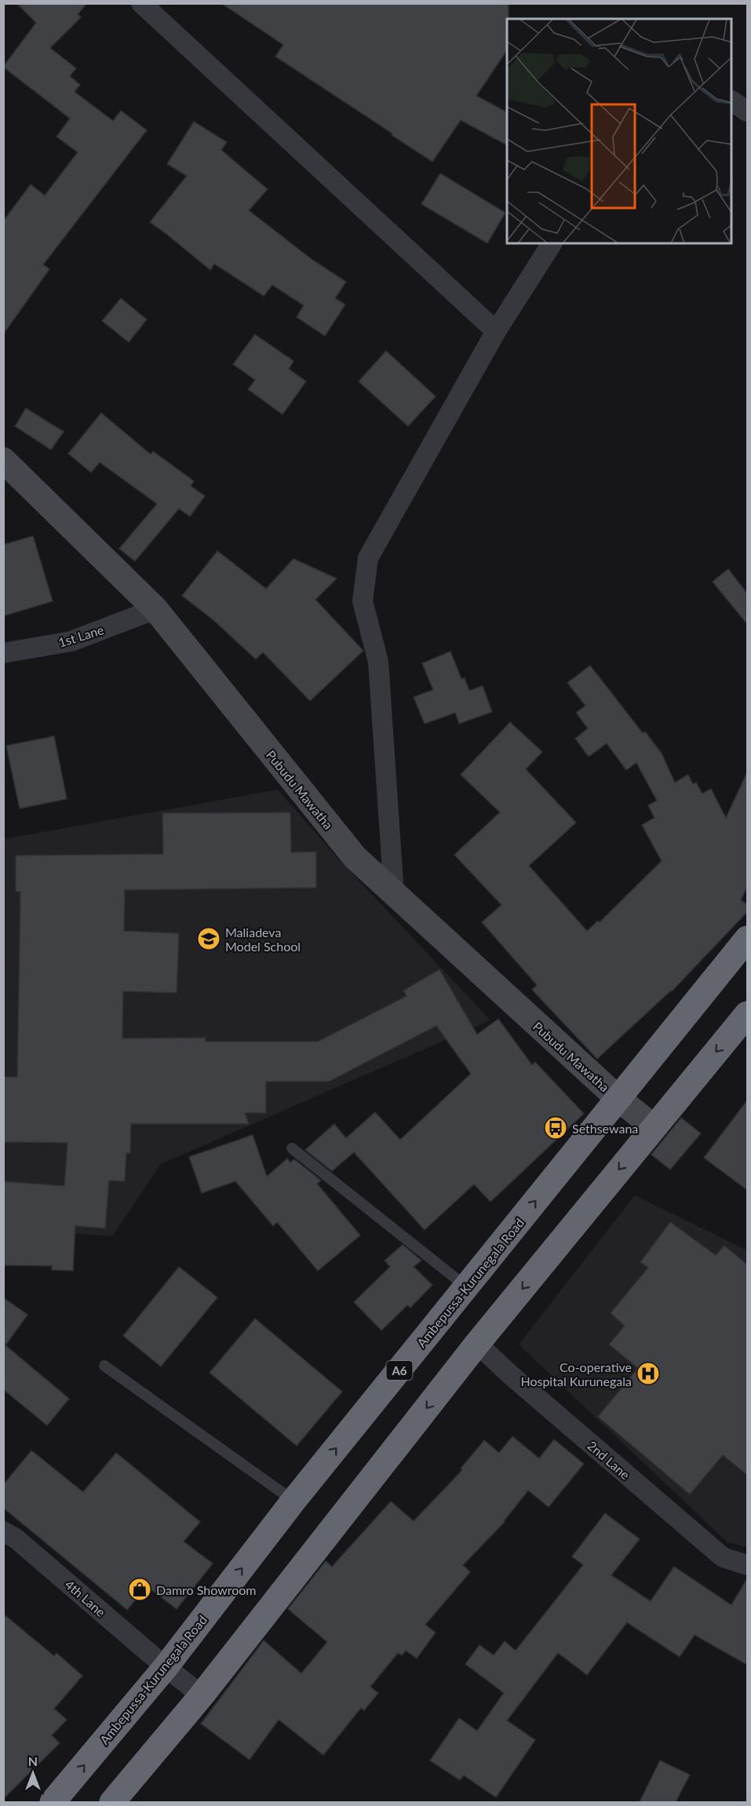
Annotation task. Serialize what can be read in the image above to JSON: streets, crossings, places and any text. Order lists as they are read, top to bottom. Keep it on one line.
{"streets":{"highway":["Ambepussa-Kurunegala Road","A6"],"street":["1st Lane","Pubudu Mawatha","2nd Lane","4th Lane"]},"crossings":[["1st Lane","Pubudu Mawatha"],["Pubudu Mawatha","Ambepussa-Kurunegala Road"],["Ambepussa-Kurunegala Road","4th Lane"]],"places":{"school or university":["Maliadeva Model School"],"bus stop":["Sethsewana"],"hospital":["Co-operative Hospital Kurunegala"],"shop":["Damro Showroom"]},"north":"top"}
